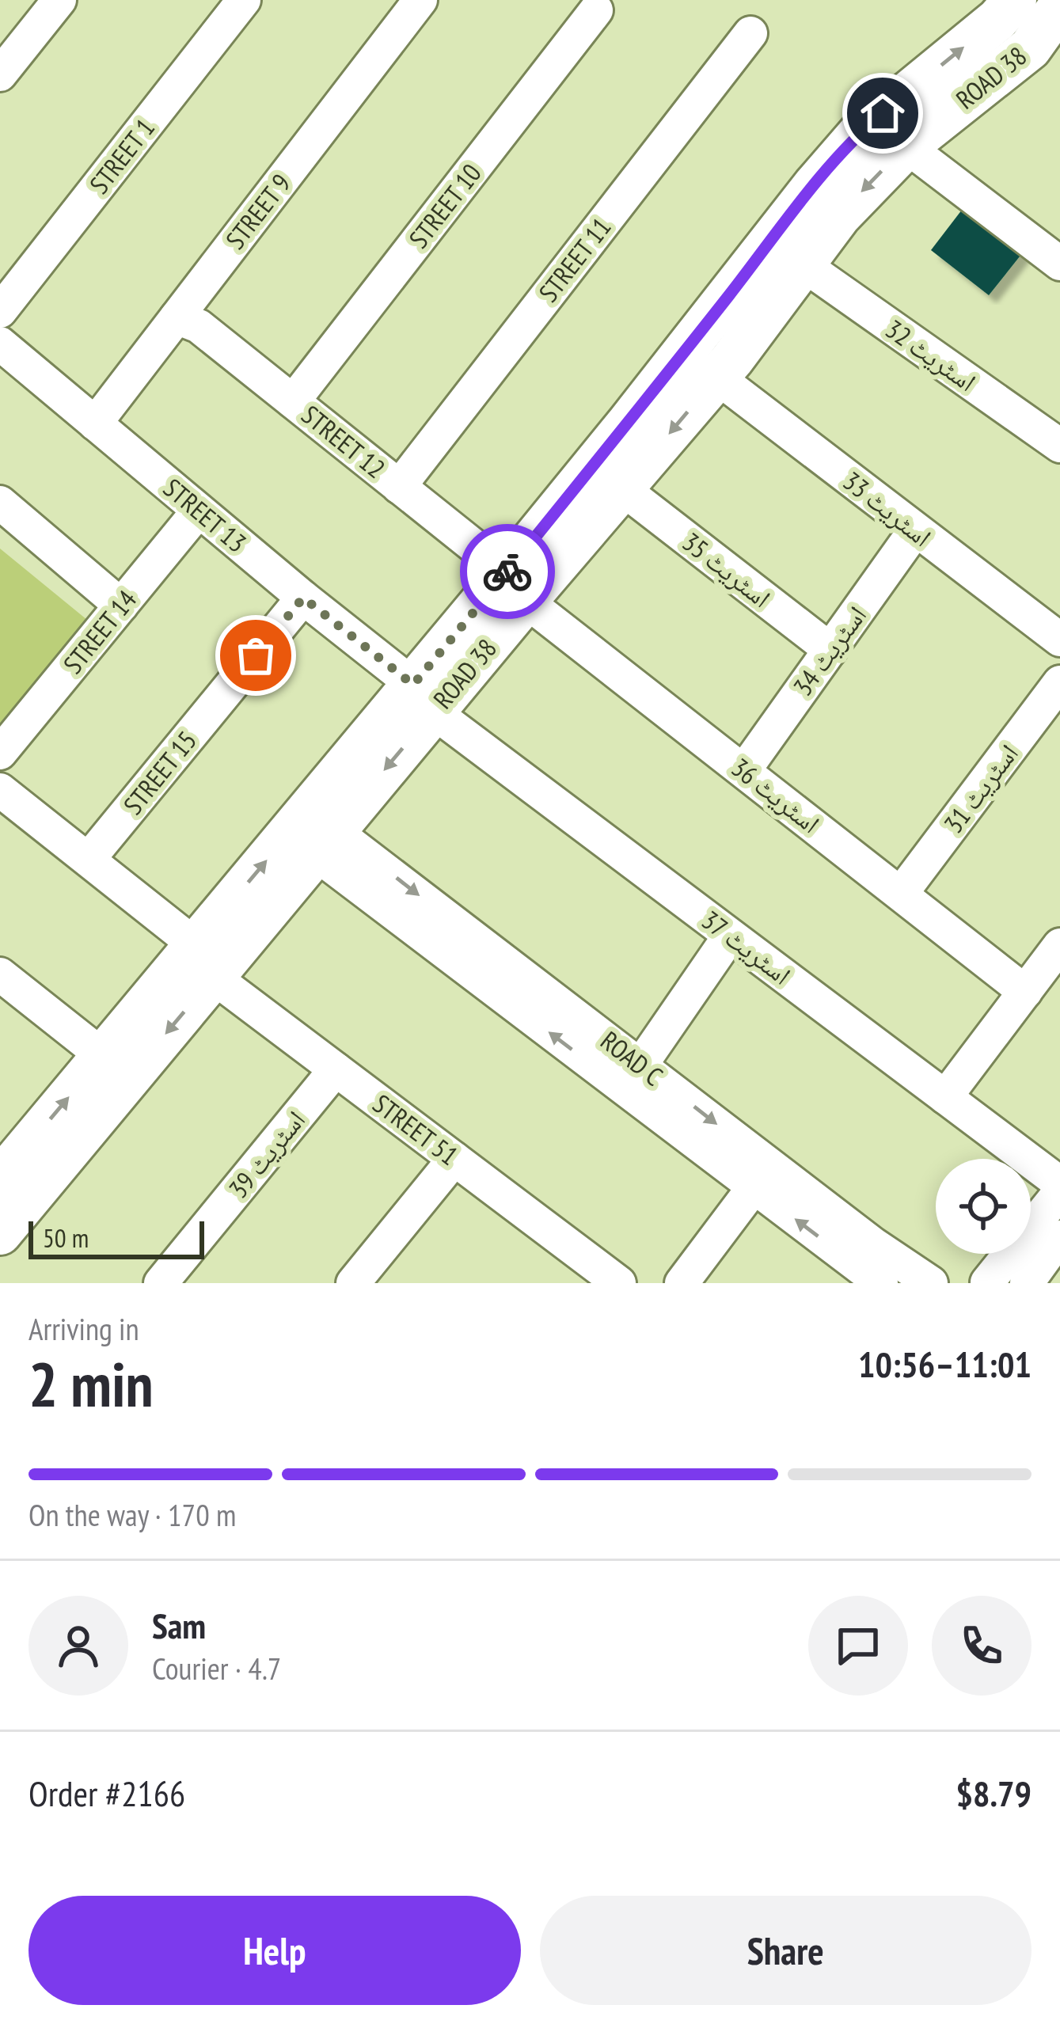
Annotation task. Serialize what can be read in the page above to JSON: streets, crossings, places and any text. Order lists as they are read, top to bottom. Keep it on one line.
{"streets":{"main road":["ROAD 38"],"street":["STREET 1","STREET 10","STREET 9","STREET 11","اسٹریٹ 32","STREET 12","اسٹریٹ 33","STREET 13","اسٹریٹ 35","STREET 14","اسٹریٹ 34","STREET 15","اسٹریٹ 31","اسٹریٹ 36","اسٹریٹ 37","ROAD C","STREET 51","اسٹریٹ 39"]},"crossings":[["ROAD 38","اسٹریٹ 32"],["ROAD 38","STREET 12"],["ROAD 38","اسٹریٹ 33"],["ROAD 38","STREET 13"],["ROAD 38","اسٹریٹ 35"],["ROAD 38","اسٹریٹ 36"],["ROAD 38","اسٹریٹ 37"],["ROAD 38","ROAD C"],["ROAD 38","STREET 51"],["STREET 10","STREET 12"],["STREET 9","STREET 12"],["STREET 9","STREET 13"],["STREET 11","STREET 12"],["STREET 12","اسٹریٹ 36"],["اسٹریٹ 33","اسٹریٹ 34"],["STREET 13","STREET 14"],["STREET 13","STREET 15"],["STREET 13","اسٹریٹ 37"],["اسٹریٹ 35","اسٹریٹ 34"],["اسٹریٹ 34","اسٹریٹ 36"],["STREET 15","STREET 51"],["اسٹریٹ 31","اسٹریٹ 36"],["STREET 51","اسٹریٹ 39"]],"scale_bar":"50 m","page":{"scale":"50 m","heading":["2 min","Arriving in","10:56–11:01"],"panel":["Sam","Courier · 4.7","Order #2166","$8.79"],"bar":"On the way · 170 m","buttons":["Help","Share"]}}
